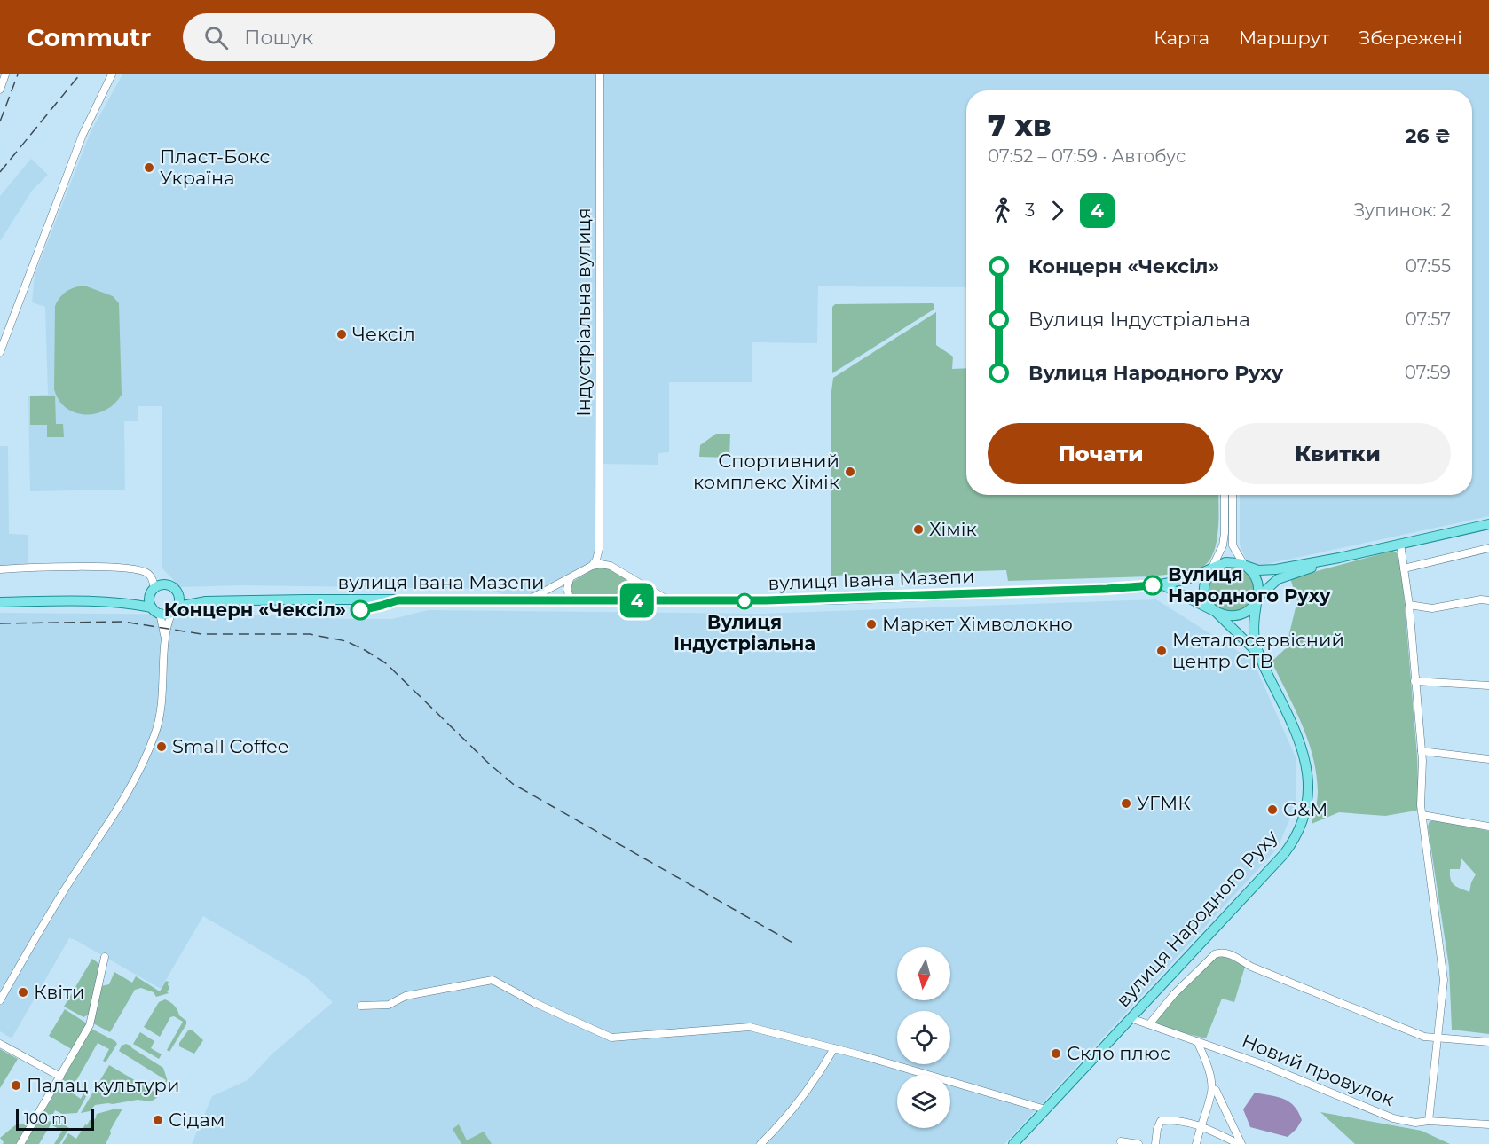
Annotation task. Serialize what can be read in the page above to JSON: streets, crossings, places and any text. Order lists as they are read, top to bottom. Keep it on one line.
{"streets":{"main road":["вулиця Івана Мазепи","вулиця Народного Руху"],"street":["Індустріальна вулиця","Новий провулок"]},"crossings":[["вулиця Івана Мазепи","вулиця Народного Руху"],["вулиця Народного Руху","Новий провулок"]],"places":["Пласт-Бокс Україна","Чексіл","Спортивний комплекс Хімік","Хімік","Вулиця Народного Руху","Вулиця Індустріальна","Концерн «Чексіл»","Маркет Хімволокно","Металосервісний центр СТВ","Small Coffee","УГМК","G&M","Квіти","Скло плюс","Палац культури","Сідам"],"lines":["bus line 4"],"scale_bar":"100 m","north":"bottom","page":{"header":"Commutr","search":"Пошук","nav":["Карта","Маршрут","Збережені"],"on_map":"4","heading":["7 хв","07:52 – 07:59 · Автобус","26 ₴"],"legs":["3","4","Зупинок: 2"],"list":[{"name":"Концерн «Чексіл»","value":"07:55"},{"name":"Вулиця Індустріальна","value":"07:57"},{"name":"Вулиця Народного Руху","value":"07:59"}],"buttons":["Почати","Квитки"],"scale":"100 m"}}
